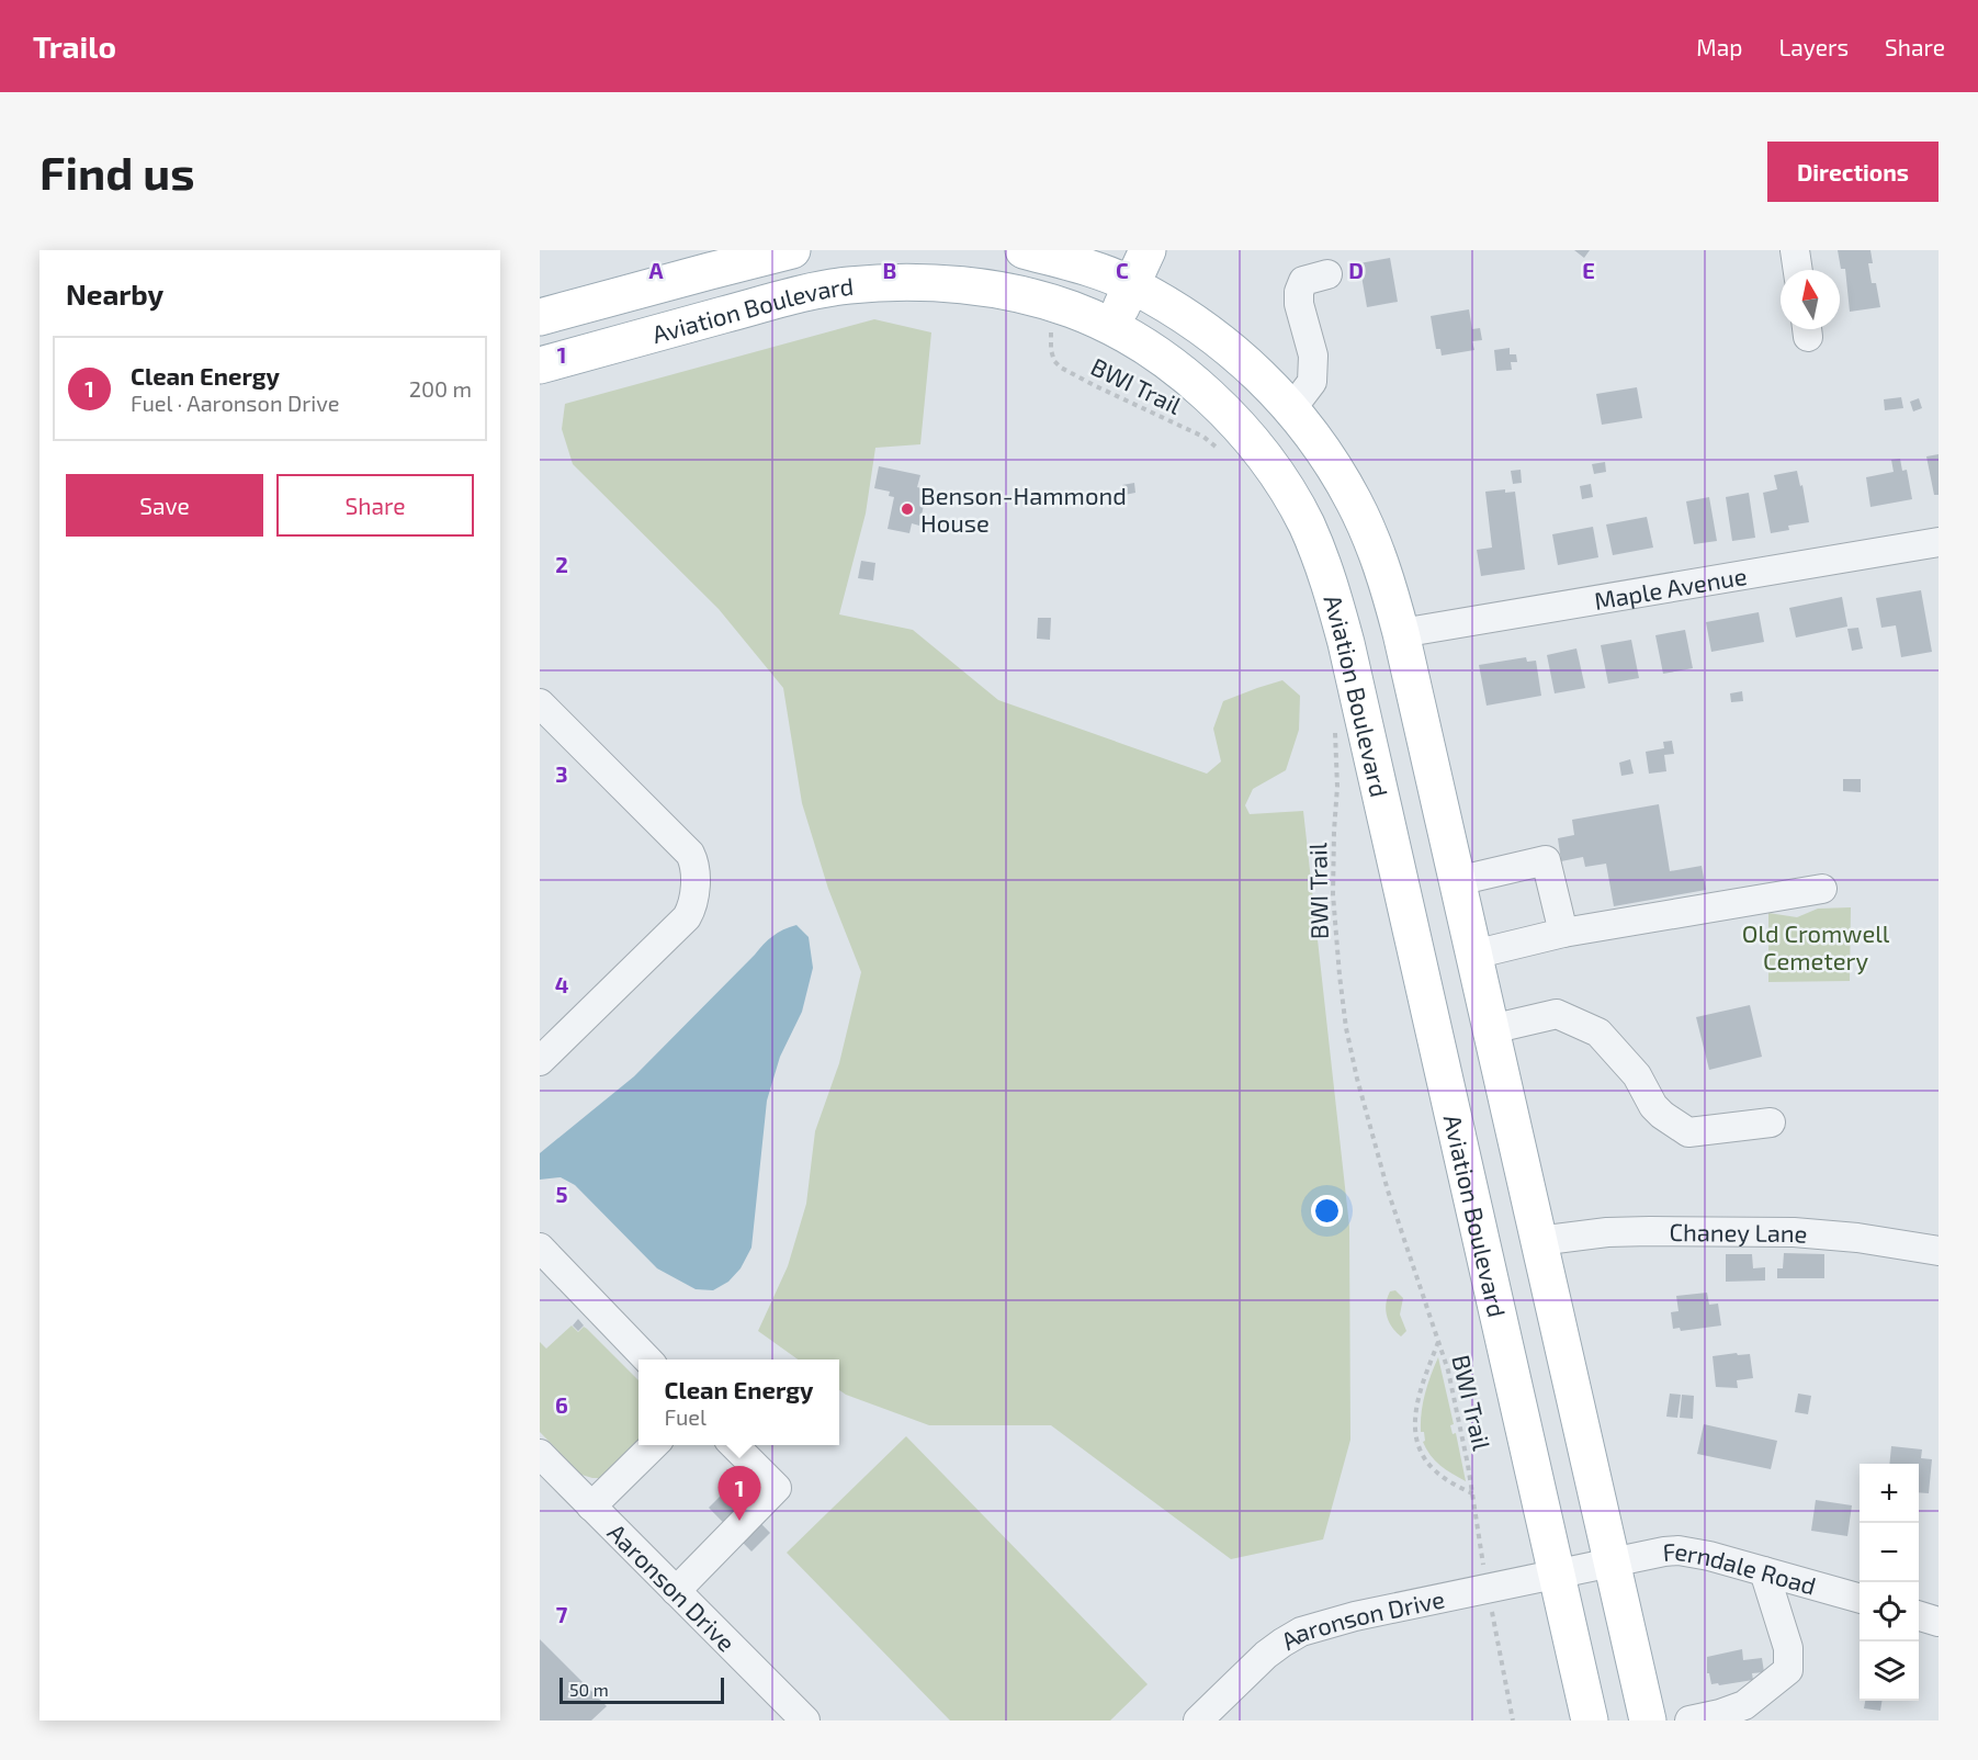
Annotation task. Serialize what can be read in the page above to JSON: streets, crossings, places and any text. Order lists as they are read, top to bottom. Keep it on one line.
{"streets":{"main road":["Aviation Boulevard"],"street":["Maple Avenue","Chaney Lane","Ferndale Road","Aaronson Drive"],"path":["BWI Trail"]},"crossings":[["Aviation Boulevard","Ferndale Road"],["Aviation Boulevard","Aaronson Drive"],["Ferndale Road","Aaronson Drive"]],"parks":["Old Cromwell Cemetery"],"places":["Benson-Hammond House"],"scale_bar":"50 m","north":"top","page":{"header":"Trailo","nav":["Map","Layers","Share"],"buttons":["Directions",["Save","Share"]],"title":"Find us","heading":"Nearby","list":[{"mark":"1","name":"Clean Energy","note":"Fuel · Aaronson Drive","value":"200 m"}],"popup":["Clean Energy","Fuel"],"map_buttons":["+","−"],"pins":"1","scale":"50 m"},"grid":{"columns":["A","B","C","D","E"],"rows":["1","2","3","4","5","6","7"]}}
